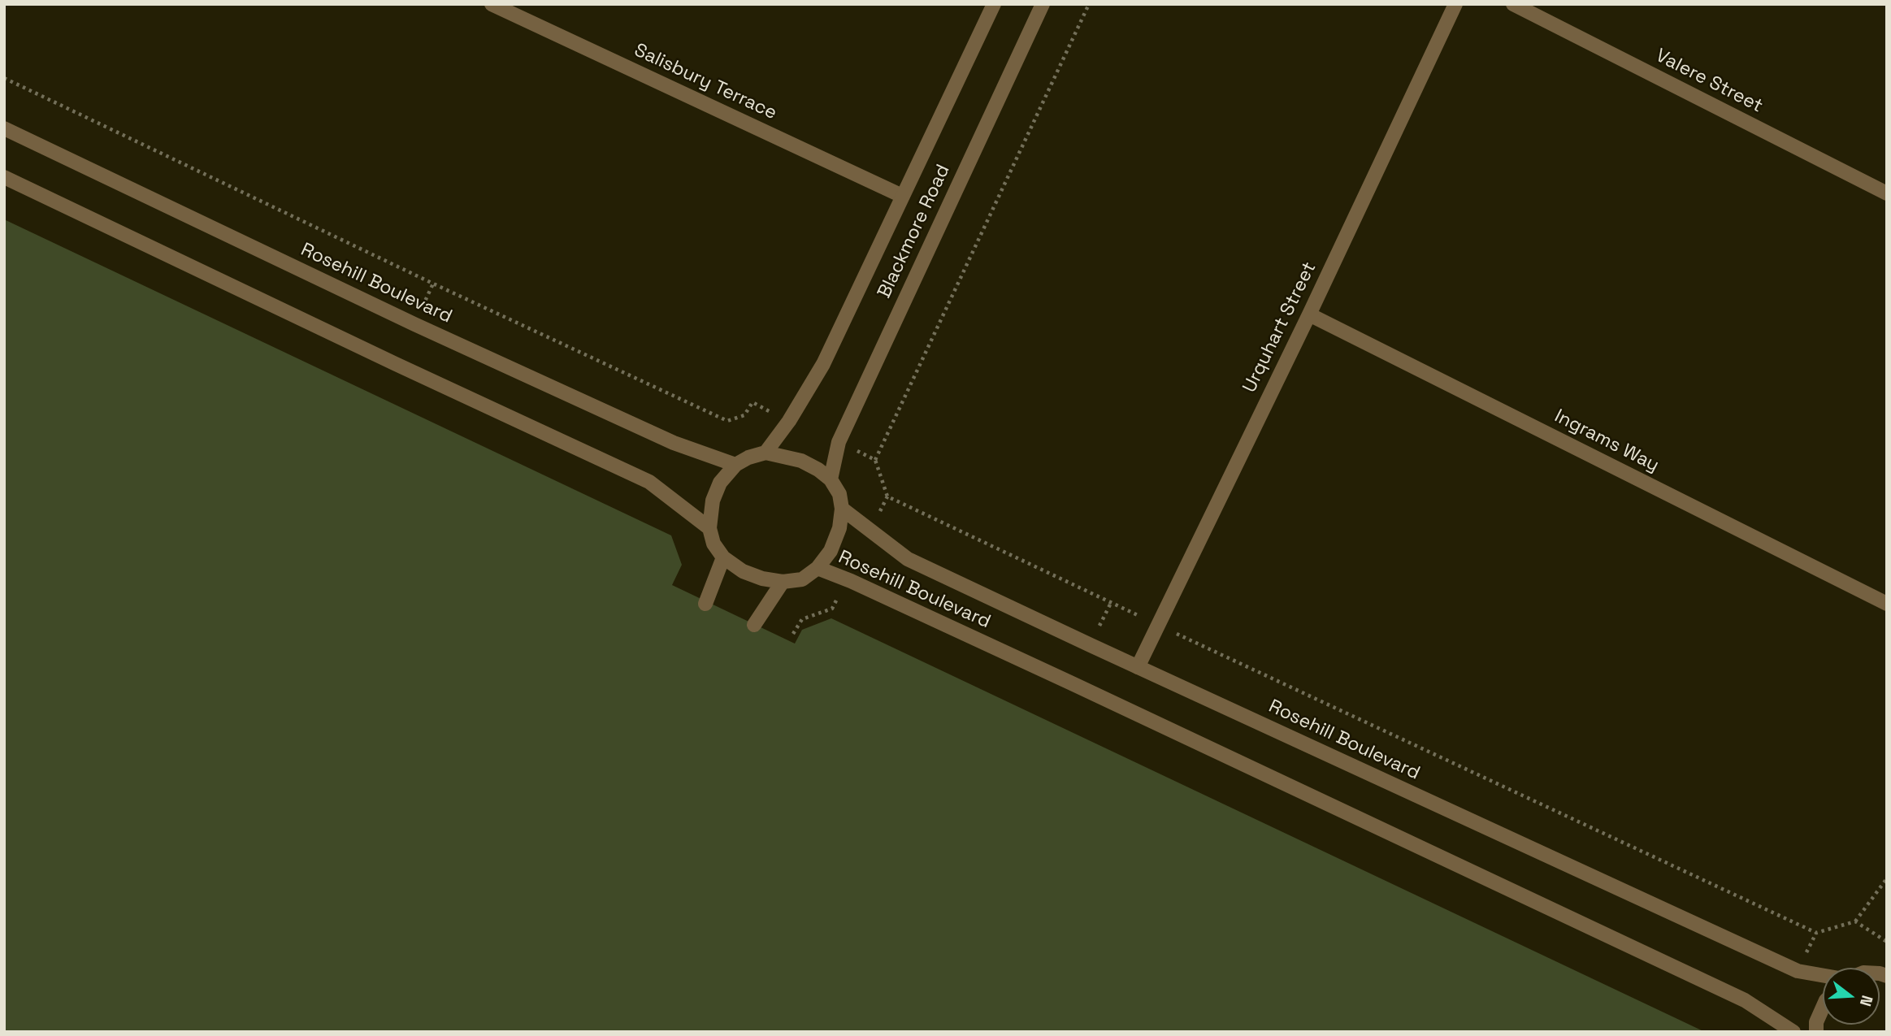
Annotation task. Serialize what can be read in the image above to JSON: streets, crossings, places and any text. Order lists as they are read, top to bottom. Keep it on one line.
{"streets":{"street":["Valere Street","Salisbury Terrace","Blackmore Road","Rosehill Boulevard","Urquhart Street","Ingrams Way"]},"crossings":[["Salisbury Terrace","Blackmore Road"],["Blackmore Road","Rosehill Boulevard"],["Rosehill Boulevard","Urquhart Street"],["Urquhart Street","Ingrams Way"]],"north":"right"}
